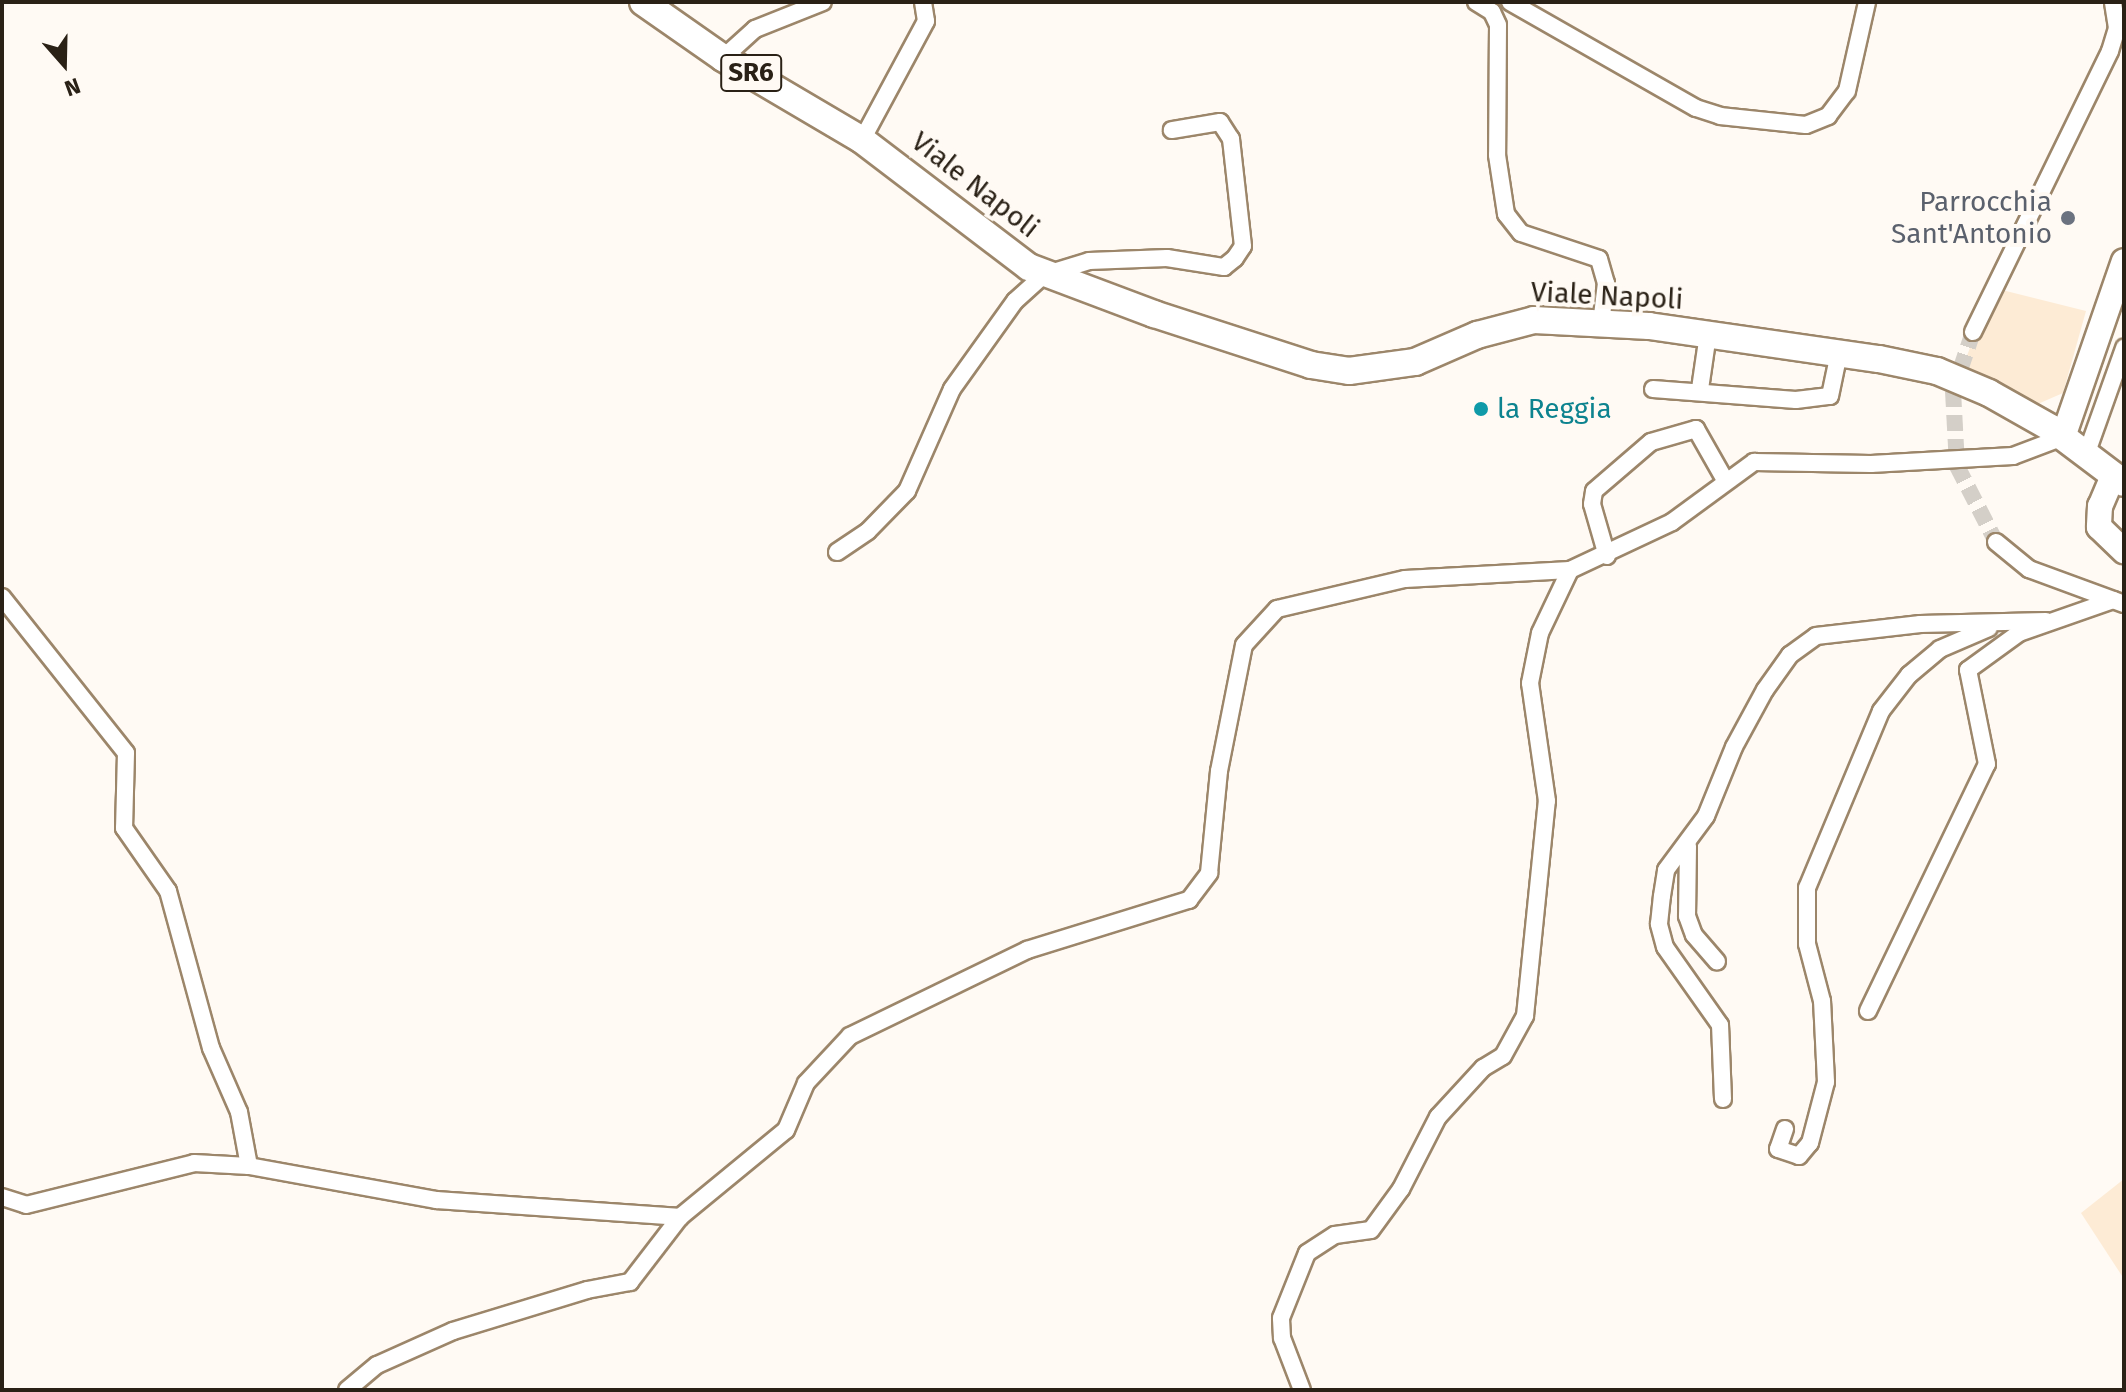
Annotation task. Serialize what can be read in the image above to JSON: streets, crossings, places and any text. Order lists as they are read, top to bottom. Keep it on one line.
{"streets":{"main road":["SR6","Viale Napoli"]},"crossings":[["SR6","Viale Napoli"]],"places":["Parrocchia Sant'Antonio","la Reggia"],"north":"bottom"}
